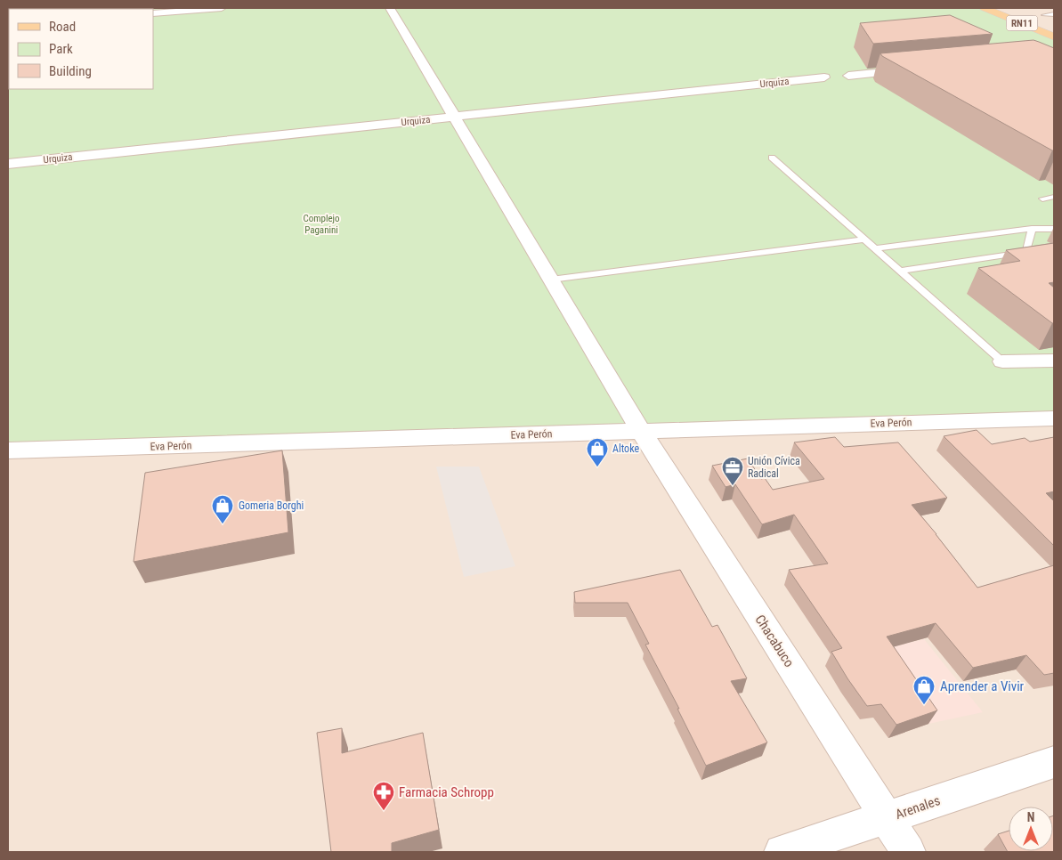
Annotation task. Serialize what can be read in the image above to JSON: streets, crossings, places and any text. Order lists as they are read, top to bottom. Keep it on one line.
{"streets":{"main road":["RN11"],"street":["Urquiza","Eva Perón","Chacabuco","Arenales"]},"crossings":[["Urquiza","Chacabuco"],["Eva Perón","Chacabuco"],["Chacabuco","Arenales"]],"parks":["Complejo Paganini"],"places":{"shop":["Altoke","Gomeria Borghi","Aprender a Vivir"],"office":["Unión Cívica Radical"],"pharmacy":["Farmacia Schropp"]},"legend":["Road","Park","Building"],"north":"top"}
